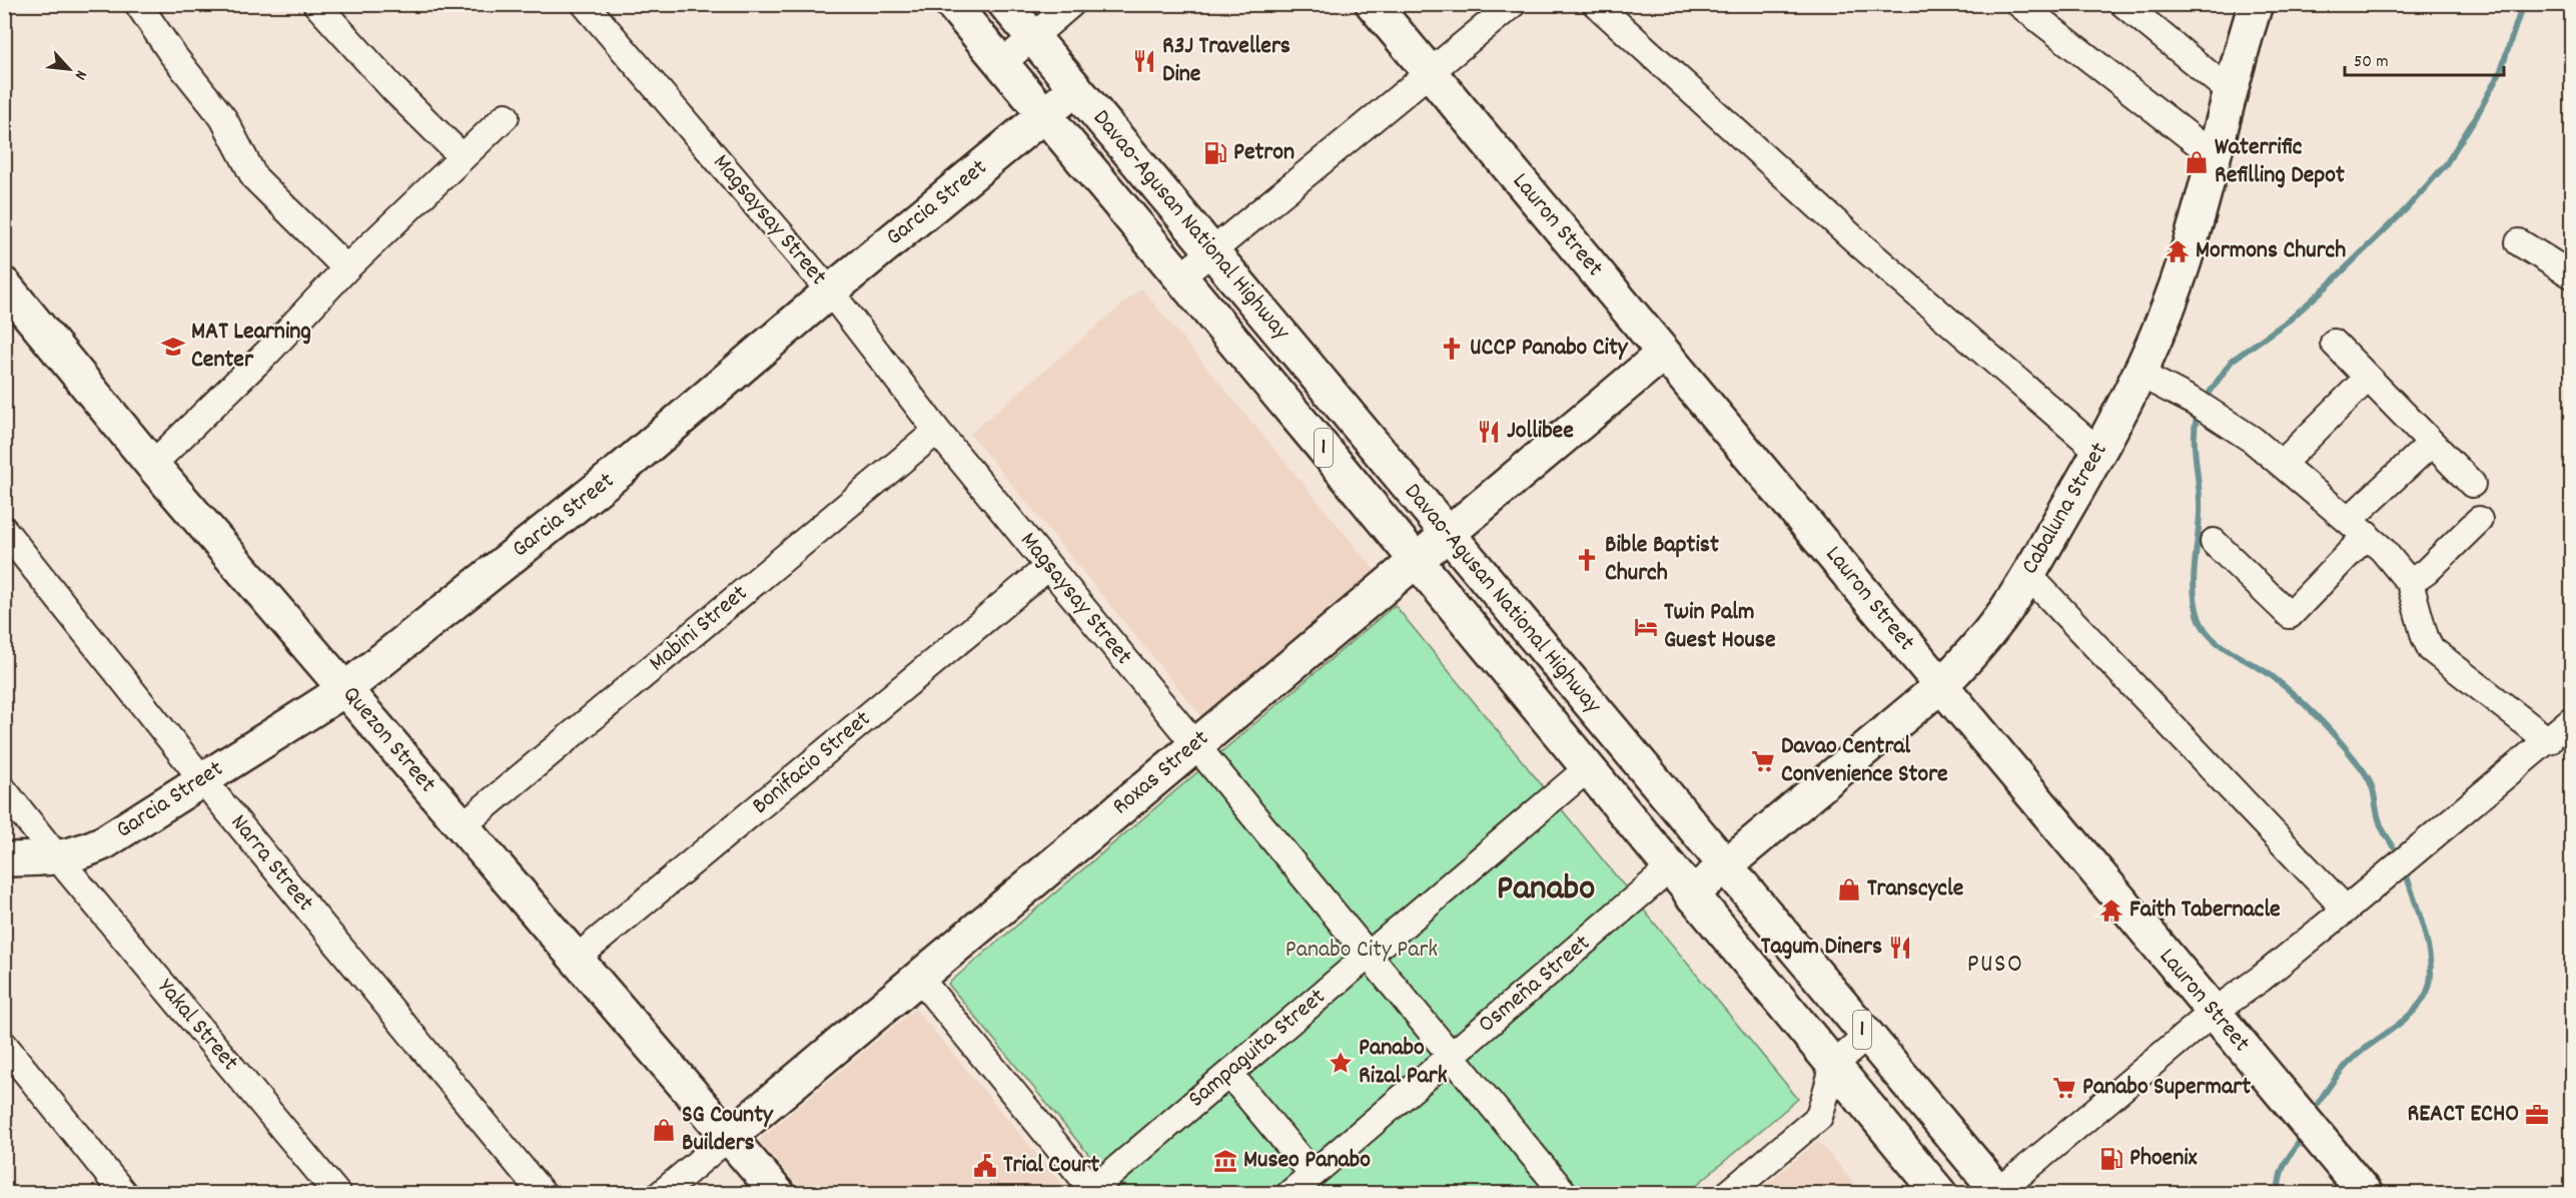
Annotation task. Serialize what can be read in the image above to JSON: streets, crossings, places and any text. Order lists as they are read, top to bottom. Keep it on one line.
{"streets":{"main road":["Garcia Street","Davao-Agusan National Highway","Lauron Street","1","Cabaluna Street","Quezon Street","Roxas Street"],"street":["Magsaysay Street","Mabini Street","Bonifacio Street","Narra Street","Osmeña Street","Yakal Street","Sampaguita Street"]},"crossings":[["Garcia Street","Magsaysay Street"],["Garcia Street","Davao-Agusan National Highway"],["Garcia Street","Quezon Street"],["Garcia Street","Narra Street"],["Garcia Street","Yakal Street"],["Magsaysay Street","Mabini Street"],["Magsaysay Street","Bonifacio Street"],["Magsaysay Street","Roxas Street"],["Magsaysay Street","Osmeña Street"],["Magsaysay Street","Sampaguita Street"],["Davao-Agusan National Highway","Cabaluna Street"],["Davao-Agusan National Highway","Roxas Street"],["Davao-Agusan National Highway","Osmeña Street"],["Davao-Agusan National Highway","Sampaguita Street"],["Lauron Street","Cabaluna Street"],["Lauron Street","Roxas Street"],["Mabini Street","Quezon Street"],["Quezon Street","Bonifacio Street"],["Quezon Street","Roxas Street"]],"districts":["Panabo","PUSO"],"parks":["Panabo City Park"],"places":{"restaurant":["R3J Travellers Dine","Jollibee","Tagum Diners"],"fuel station":["Petron","Phoenix"],"shop":["Waterrific Refilling Depot","Transcycle","SG County Builders"],"temple":["Mormons Church","Faith Tabernacle"],"school or university":["MAT Learning Center"],"church":["UCCP Panabo City","Bible Baptist Church"],"hotel":["Twin Palm Guest House"],"supermarket":["Davao Central Convenience Store","Panabo Supermart"],"place":["Panabo Rizal Park"],"office":["REACT ECHO"],"museum":["Museo Panabo"],"public building":["Trial Court"]},"scale_bar":"50 m","north":"bottom right"}
